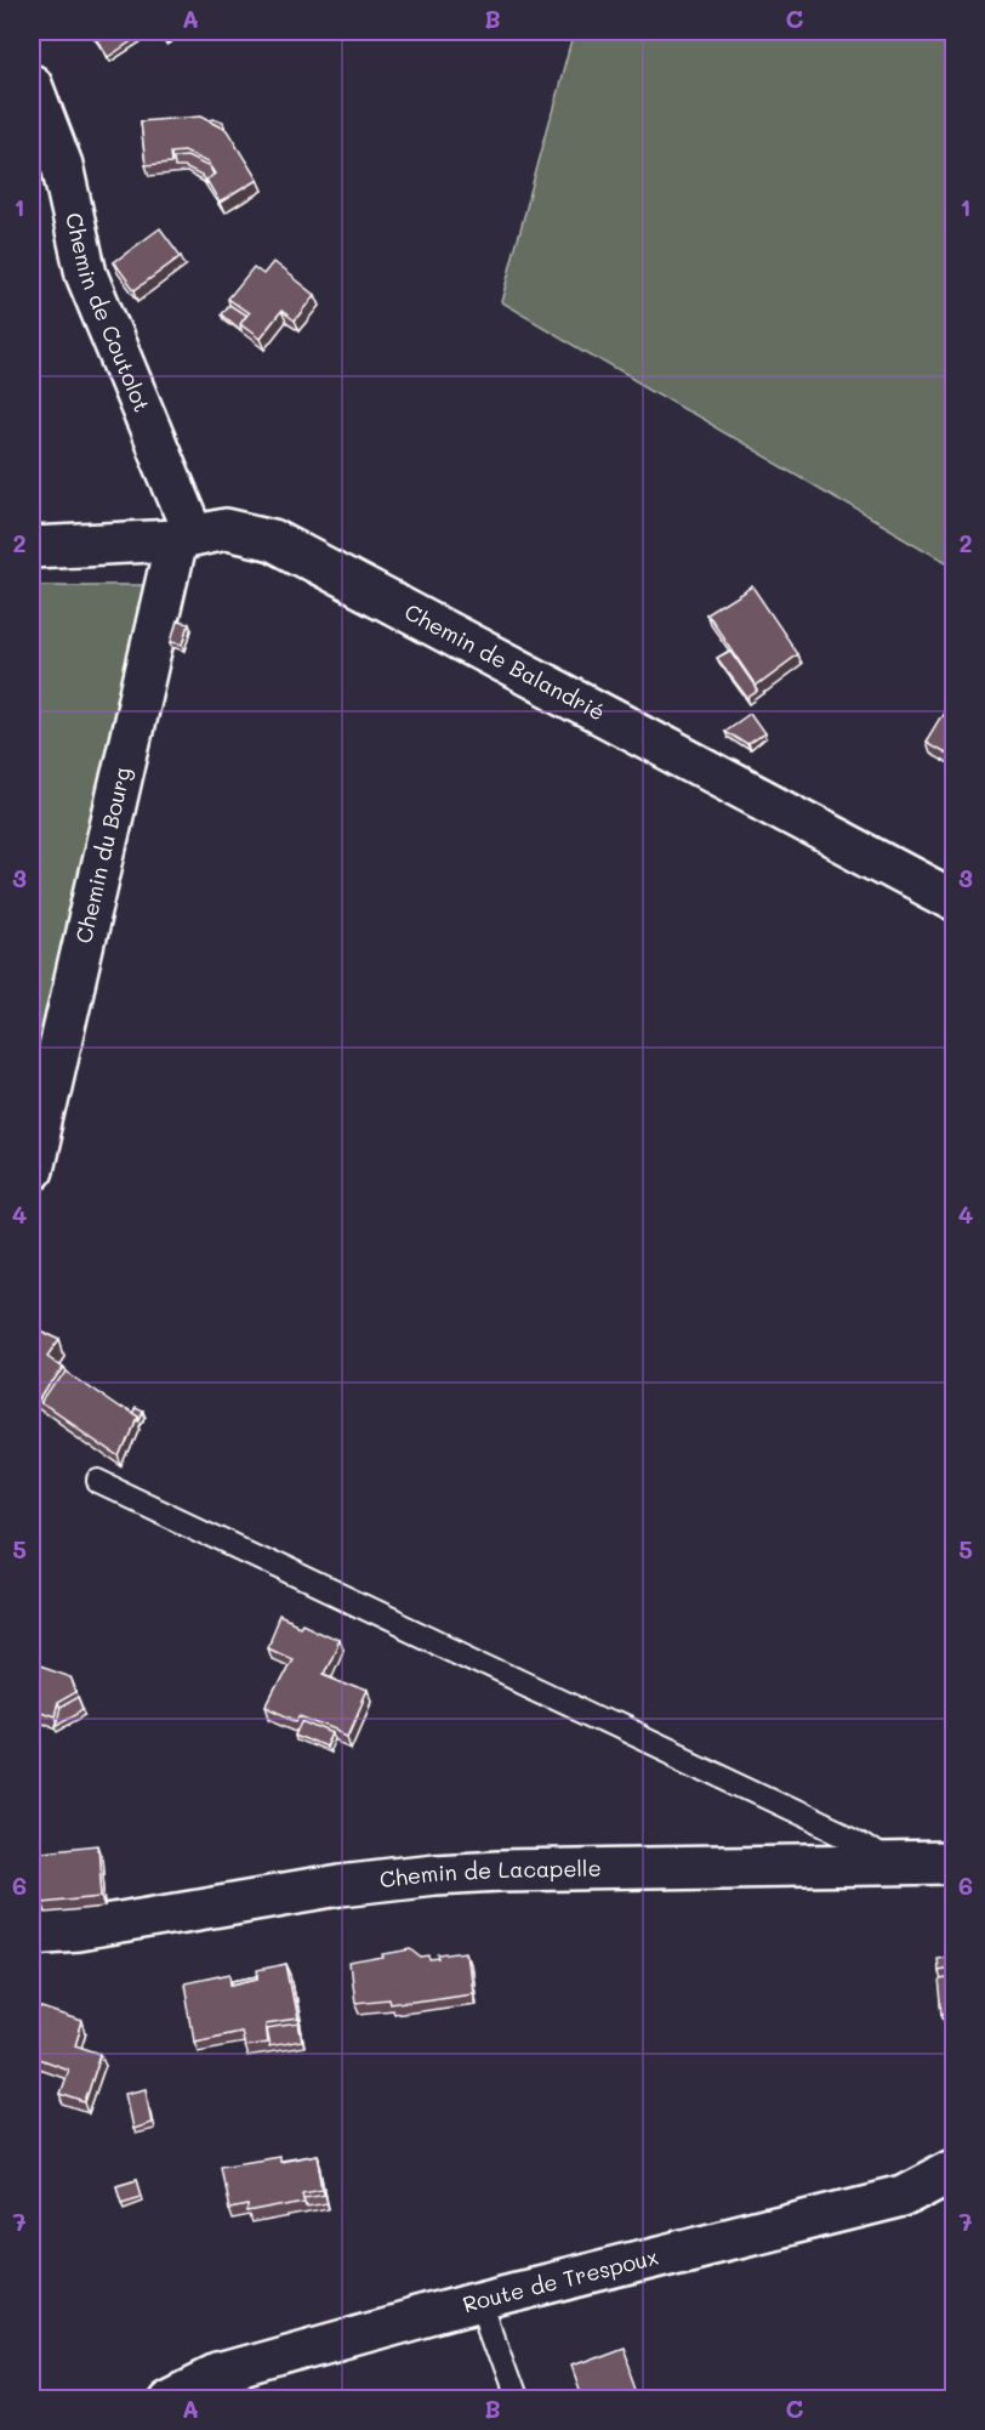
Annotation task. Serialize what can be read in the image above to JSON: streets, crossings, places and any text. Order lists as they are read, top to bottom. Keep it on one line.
{"streets":{"street":["Chemin de Coutolot","Chemin de Balandrié","Chemin du Bourg","Chemin de Lacapelle","Route de Trespoux"]},"crossings":[["Chemin de Coutolot","Chemin de Balandrié"],["Chemin de Coutolot","Chemin du Bourg"],["Chemin de Balandrié","Chemin du Bourg"]],"grid":{"columns":["A","B","C"],"rows":["1","2","3","4","5","6","7"]}}
